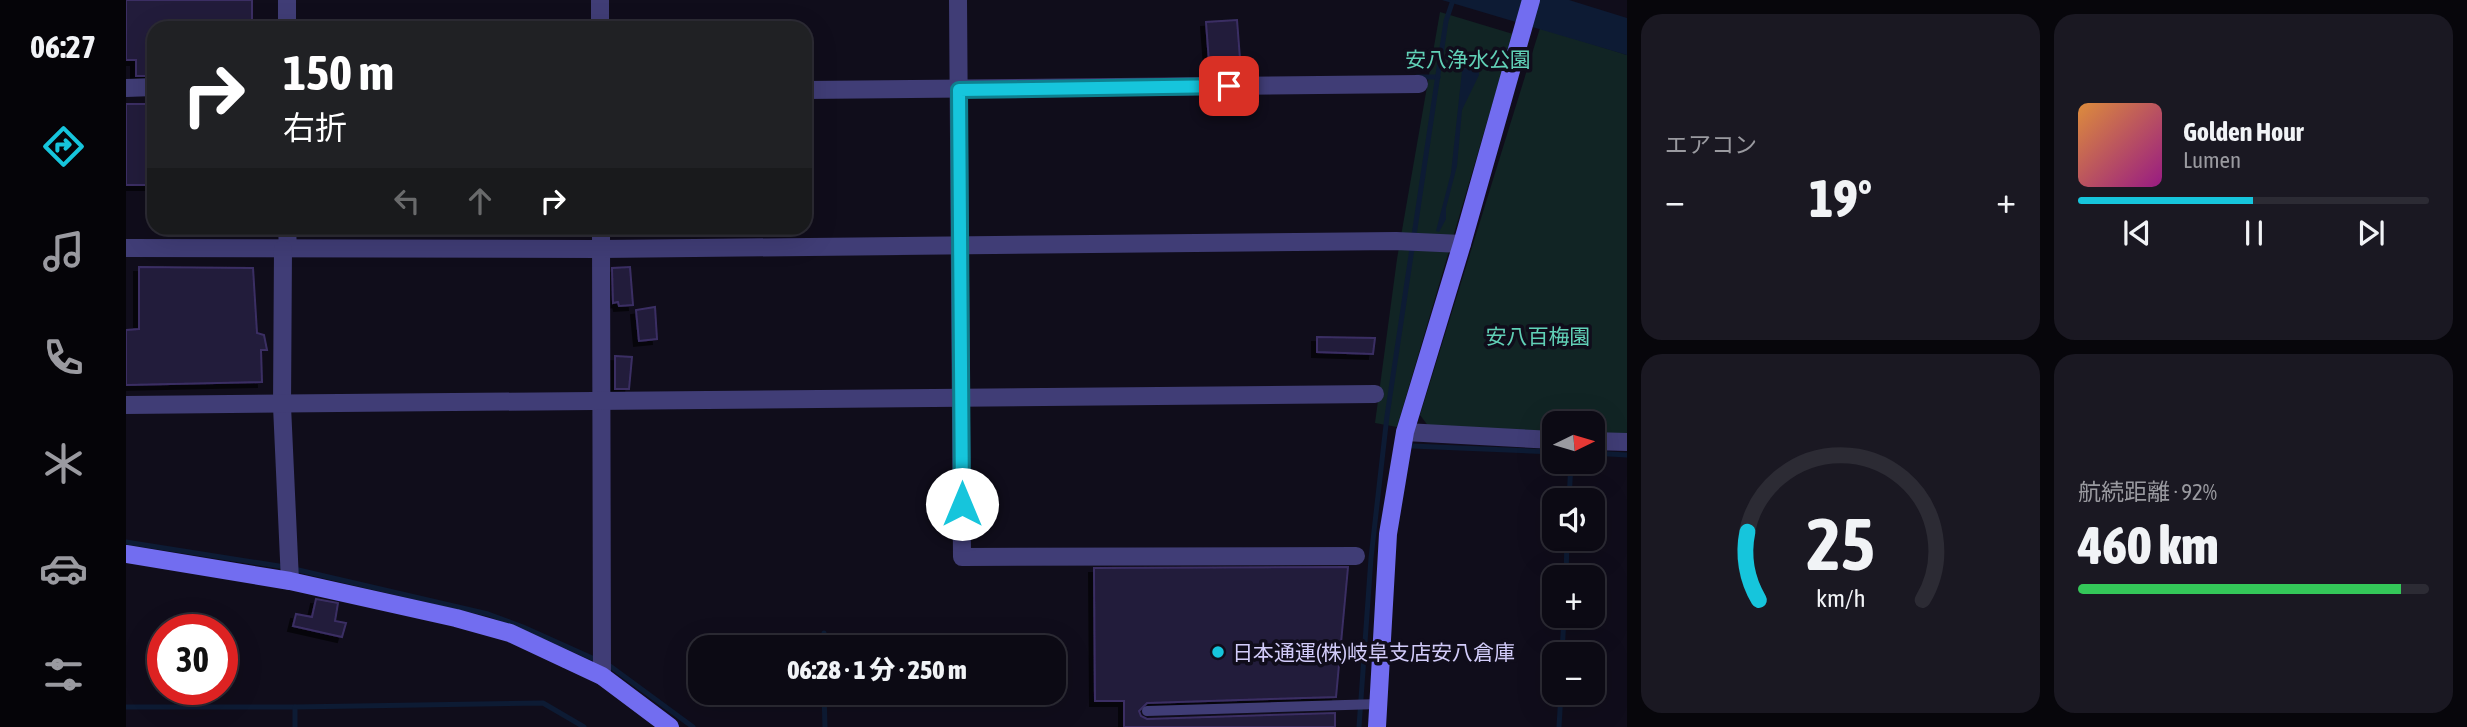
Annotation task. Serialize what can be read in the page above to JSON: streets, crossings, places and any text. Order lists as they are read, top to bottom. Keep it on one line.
{"parks":["安八浄水公園","安八百梅園"],"places":["日本通運(株)岐阜支店安八倉庫"],"north":"right","page":{"tabs":"06:27","tile":["エアコン",["航続距離 · 92%","460 km"]],"turn":["150 m","右折"],"song":["Golden Hour","Lumen"],"heat":["−","19°","+"],"map_buttons":["+","−"],"limit":"30","trip":"06:28 · 1 分 · 250 m","gauge":["25","km/h"]}}
